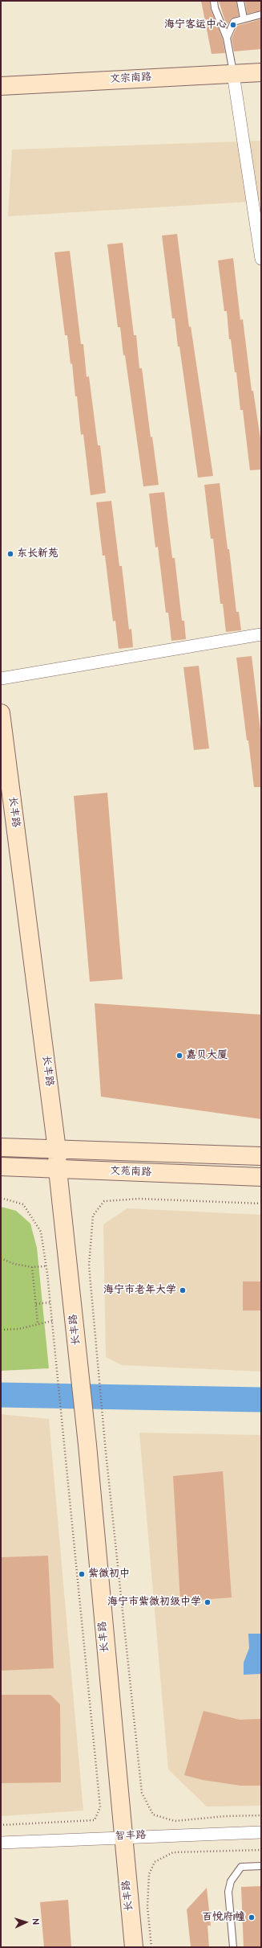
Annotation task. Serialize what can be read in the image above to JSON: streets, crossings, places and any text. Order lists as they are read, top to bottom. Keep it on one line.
{"streets":{"street":["文宗南路","长丰路","文苑南路","智丰路"]},"crossings":[["长丰路","文苑南路"],["长丰路","智丰路"]],"places":["海宁客运中心","东长新苑","嘉贝大厦","海宁市老年大学","紫微初中","海宁市紫微初级中学","百悦府1幢"],"north":"right"}
